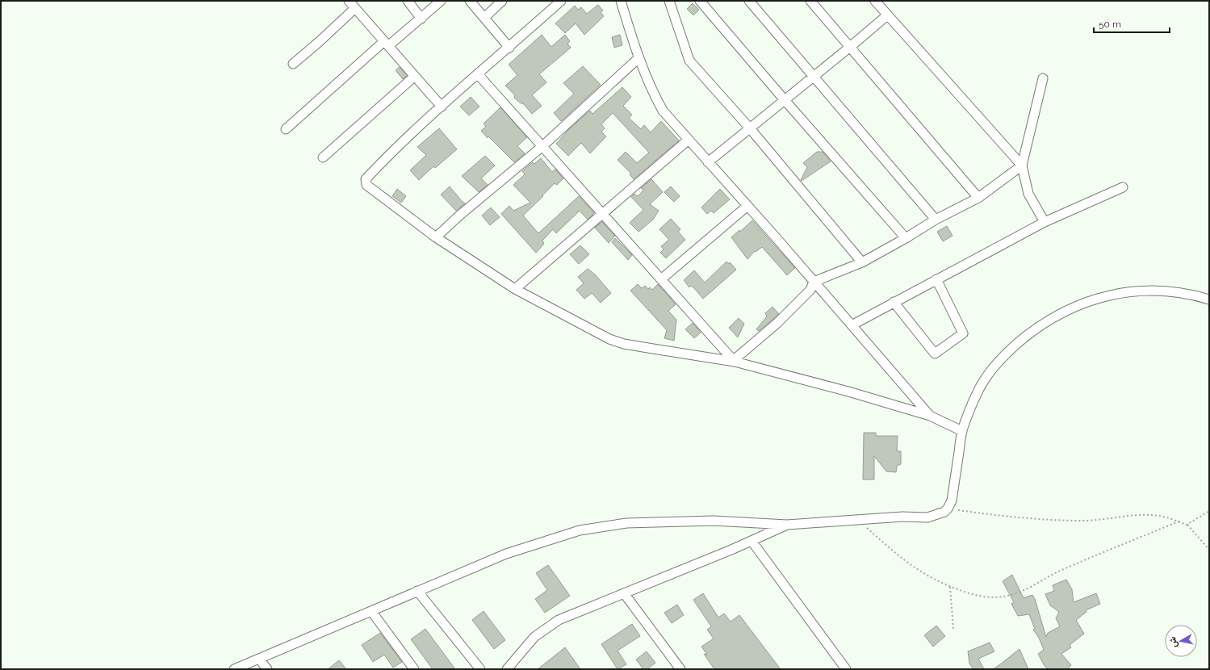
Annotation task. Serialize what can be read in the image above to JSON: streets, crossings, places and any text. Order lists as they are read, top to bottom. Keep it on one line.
{"scale_bar":"50 m","north":"left"}
